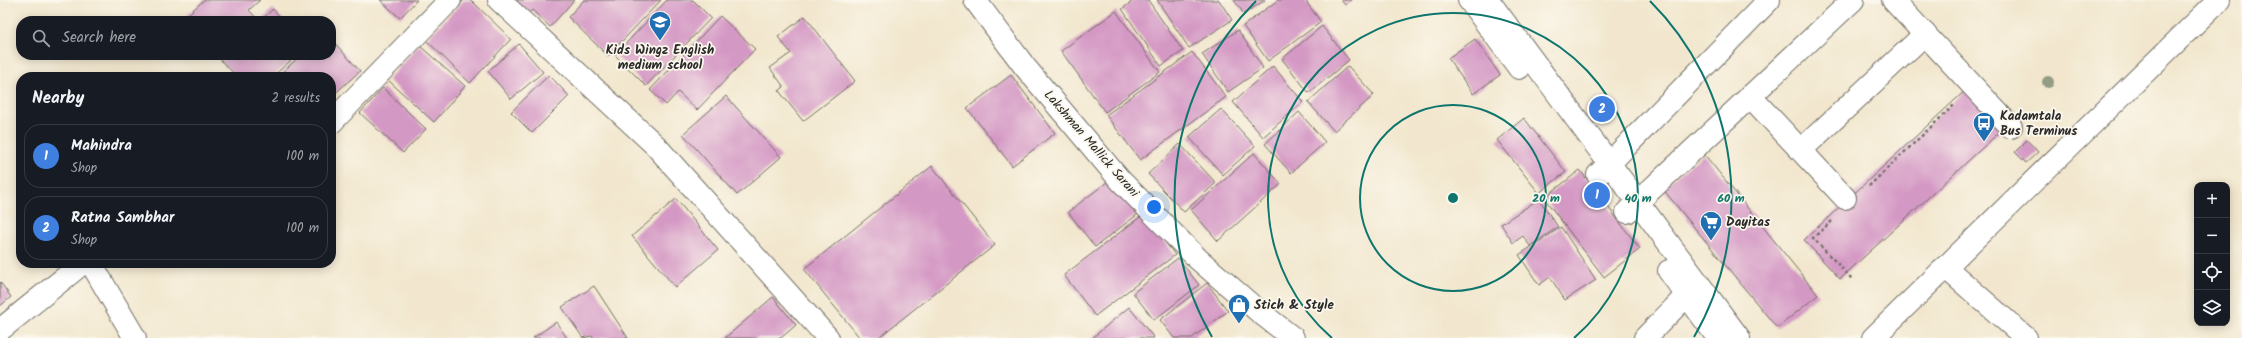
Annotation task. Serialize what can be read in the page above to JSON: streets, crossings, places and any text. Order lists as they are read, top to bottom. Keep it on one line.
{"streets":{"street":["Lakshman Mallick Sarani"]},"places":{"school or university":["Kids Wingz English medium school"],"bus stop":["Kadamtala Bus Terminus"],"supermarket":["Dayitas"],"shop":["Stich & Style"]},"page":{"search":"Search here","heading":["Nearby","2 results"],"pins":["2","1"],"list":[{"mark":"1","name":"Mahindra","note":"Shop","value":"100 m"},{"mark":"2","name":"Ratna Sambhar","note":"Shop","value":"100 m"}],"map_buttons":["+","−"]},"rings":["20 m","40 m","60 m"]}
